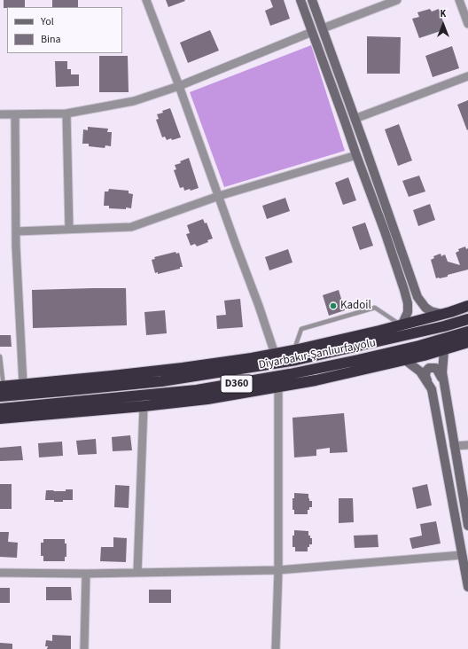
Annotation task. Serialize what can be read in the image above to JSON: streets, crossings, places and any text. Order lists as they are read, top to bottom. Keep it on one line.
{"streets":{"highway":["Diyarbakır-Şanlıurfa yolu","D360"]},"places":["Kadoil"],"legend":["Yol","Bina"],"north":"top"}
